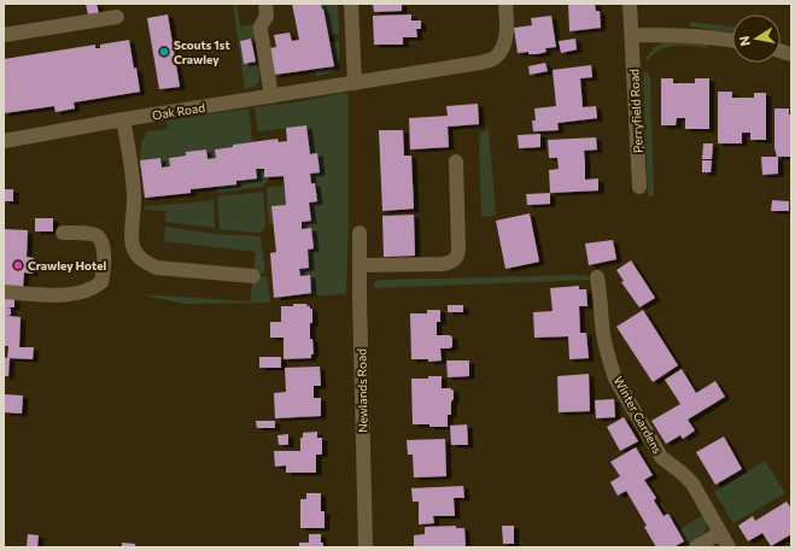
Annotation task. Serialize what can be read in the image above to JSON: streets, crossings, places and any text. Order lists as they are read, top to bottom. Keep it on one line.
{"streets":{"street":["Oak Road","Perryfield Road","Newlands Road","Winter Gardens"]},"places":["Scouts 1st Crawley","Crawley Hotel"],"north":"left"}
